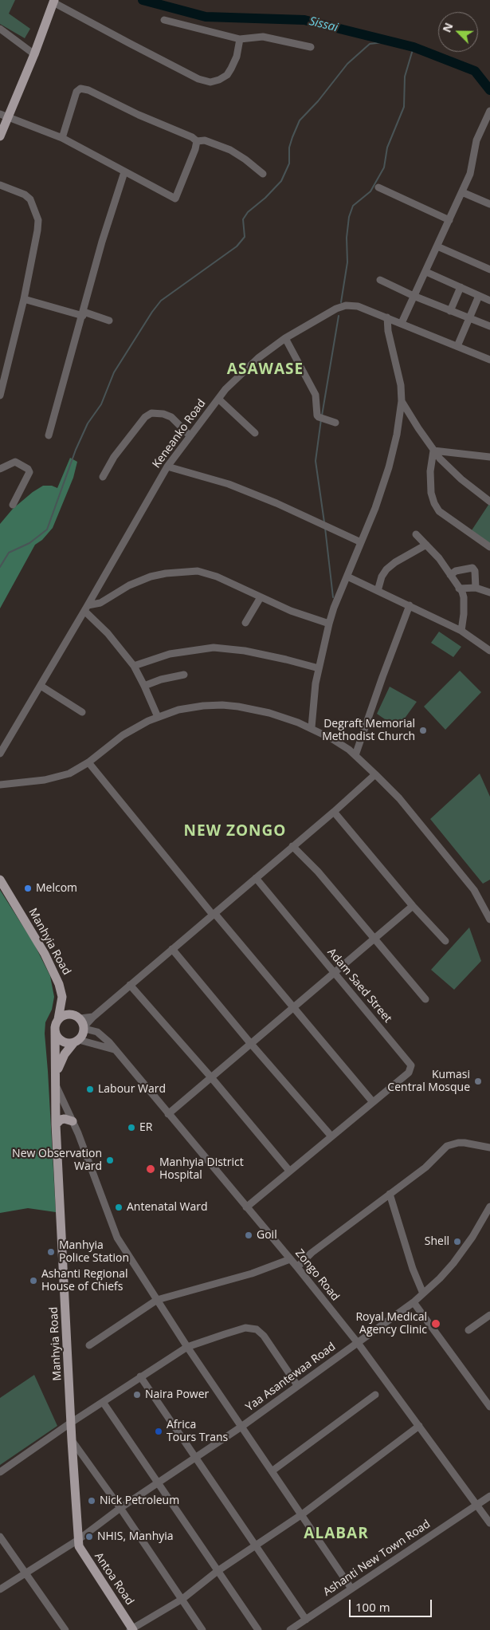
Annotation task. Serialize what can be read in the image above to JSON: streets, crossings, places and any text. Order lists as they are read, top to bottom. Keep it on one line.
{"streets":{"main road":["Manhyia Road","Antoa Road"],"street":["Keneanko Road","Adam Saed Street","Zongo Road","Yaa Asantewaa Road","Ashanti New Town Road"]},"crossings":[["Manhyia Road","Zongo Road"],["Manhyia Road","Yaa Asantewaa Road"],["Manhyia Road","Antoa Road"],["Zongo Road","Yaa Asantewaa Road"],["Zongo Road","Ashanti New Town Road"],["Yaa Asantewaa Road","Antoa Road"]],"districts":["ASAWASE","NEW ZONGO","ALABAR"],"water":["Sissai"],"places":["Degraft Memorial Methodist Church","Melcom","Kumasi Central Mosque","Labour Ward","ER","New Observation Ward","Manhyia District Hospital","Antenatal Ward","Goil","Shell","Manhyia Police Station","Ashanti Regional House of Chiefs","Royal Medical Agency Clinic","Naira Power","Africa Tours Trans","Nick Petroleum","NHIS, Manhyia"],"scale_bar":"100 m","north":"top left"}
